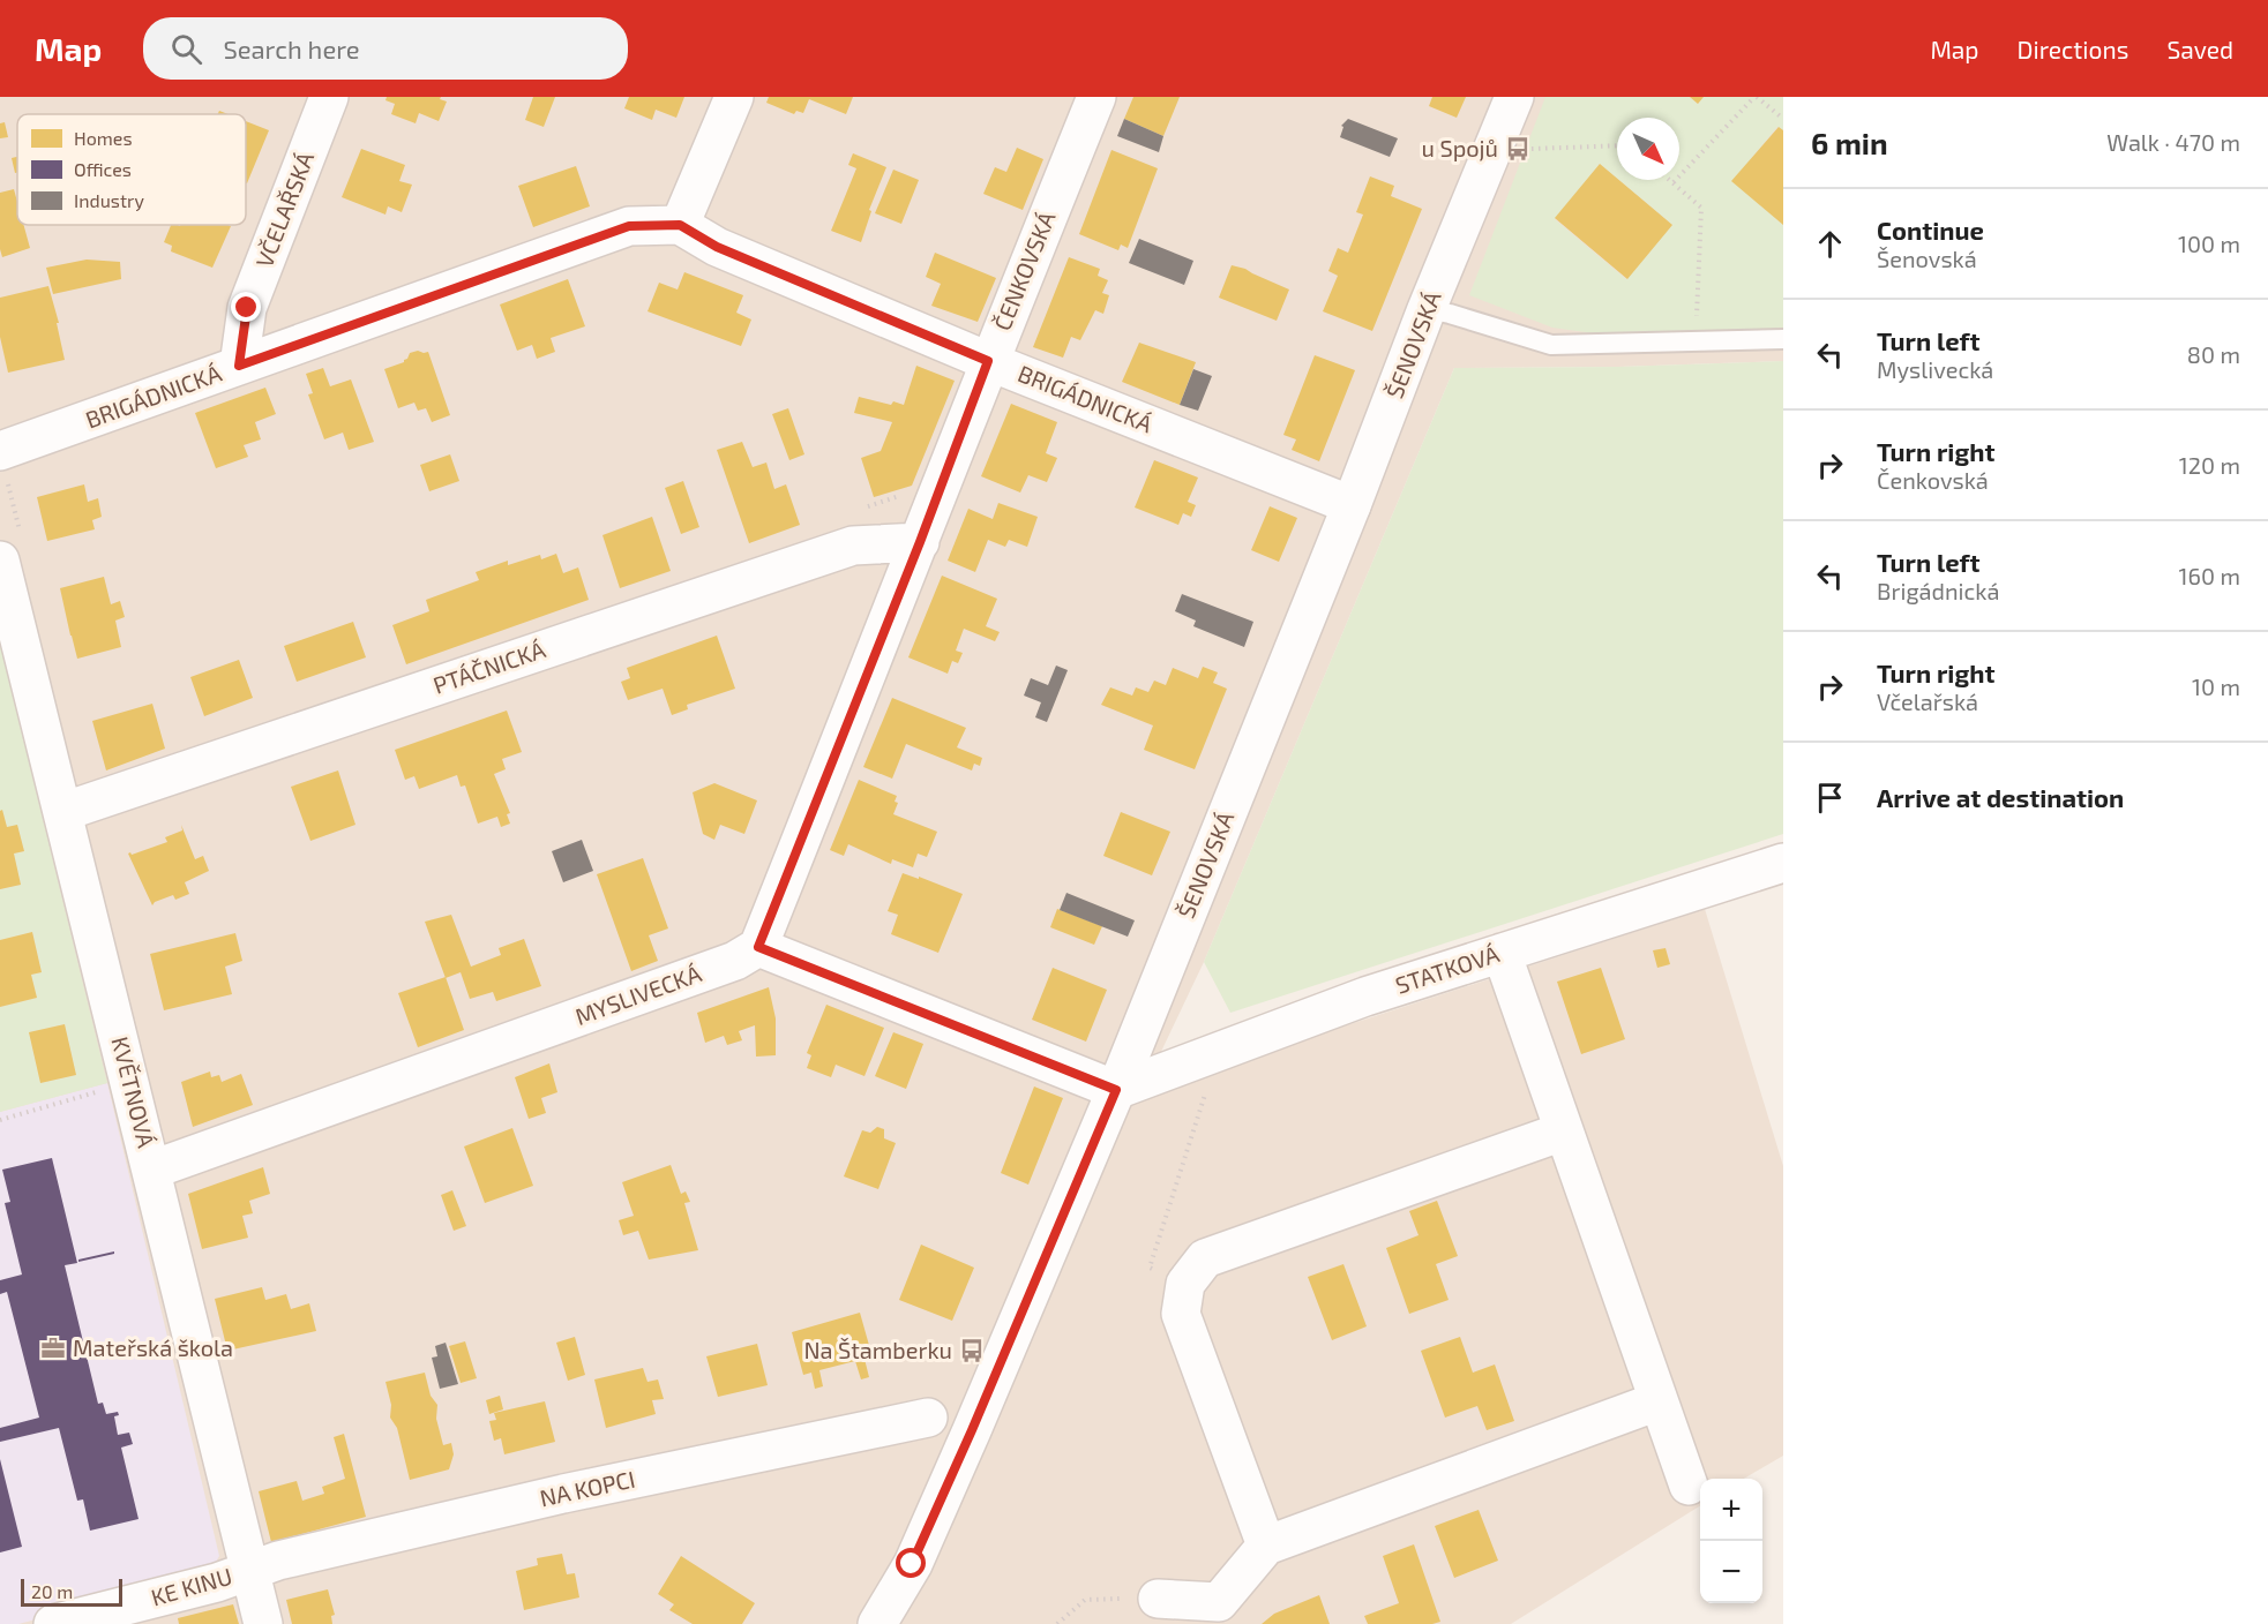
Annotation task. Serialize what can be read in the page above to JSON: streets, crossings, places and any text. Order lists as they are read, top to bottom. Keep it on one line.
{"streets":{"street":["VČELAŘSKÁ","ČENKOVSKÁ","ŠENOVSKÁ","BRIGÁDNICKÁ","PTÁČNICKÁ","STATKOVÁ","MYSLIVECKÁ","KVĚTNOVÁ","NA KOPCI","KE KINU"]},"crossings":[["VČELAŘSKÁ","BRIGÁDNICKÁ"],["ČENKOVSKÁ","BRIGÁDNICKÁ"],["ČENKOVSKÁ","PTÁČNICKÁ"],["ČENKOVSKÁ","MYSLIVECKÁ"],["ŠENOVSKÁ","BRIGÁDNICKÁ"],["ŠENOVSKÁ","STATKOVÁ"],["PTÁČNICKÁ","KVĚTNOVÁ"],["MYSLIVECKÁ","KVĚTNOVÁ"],["KVĚTNOVÁ","NA KOPCI"],["KVĚTNOVÁ","KE KINU"],["NA KOPCI","KE KINU"]],"places":{"bus stop":["u Spojů","Na Štamberku"],"office":["Mateřská škola"]},"legend":["Homes","Offices","Industry"],"scale_bar":"20 m","north":"bottom right","page":{"header":"Map","search":"Search here","nav":["Map","Directions","Saved"],"heading":["6 min","Walk · 470 m"],"list":[["Continue","Šenovská","100 m"],["Turn left","Myslivecká","80 m"],["Turn right","Čenkovská","120 m"],["Turn left","Brigádnická","160 m"],["Turn right","Včelařská","10 m"],"Arrive at destination"],"map_buttons":["+","−"],"scale":"20 m"}}
